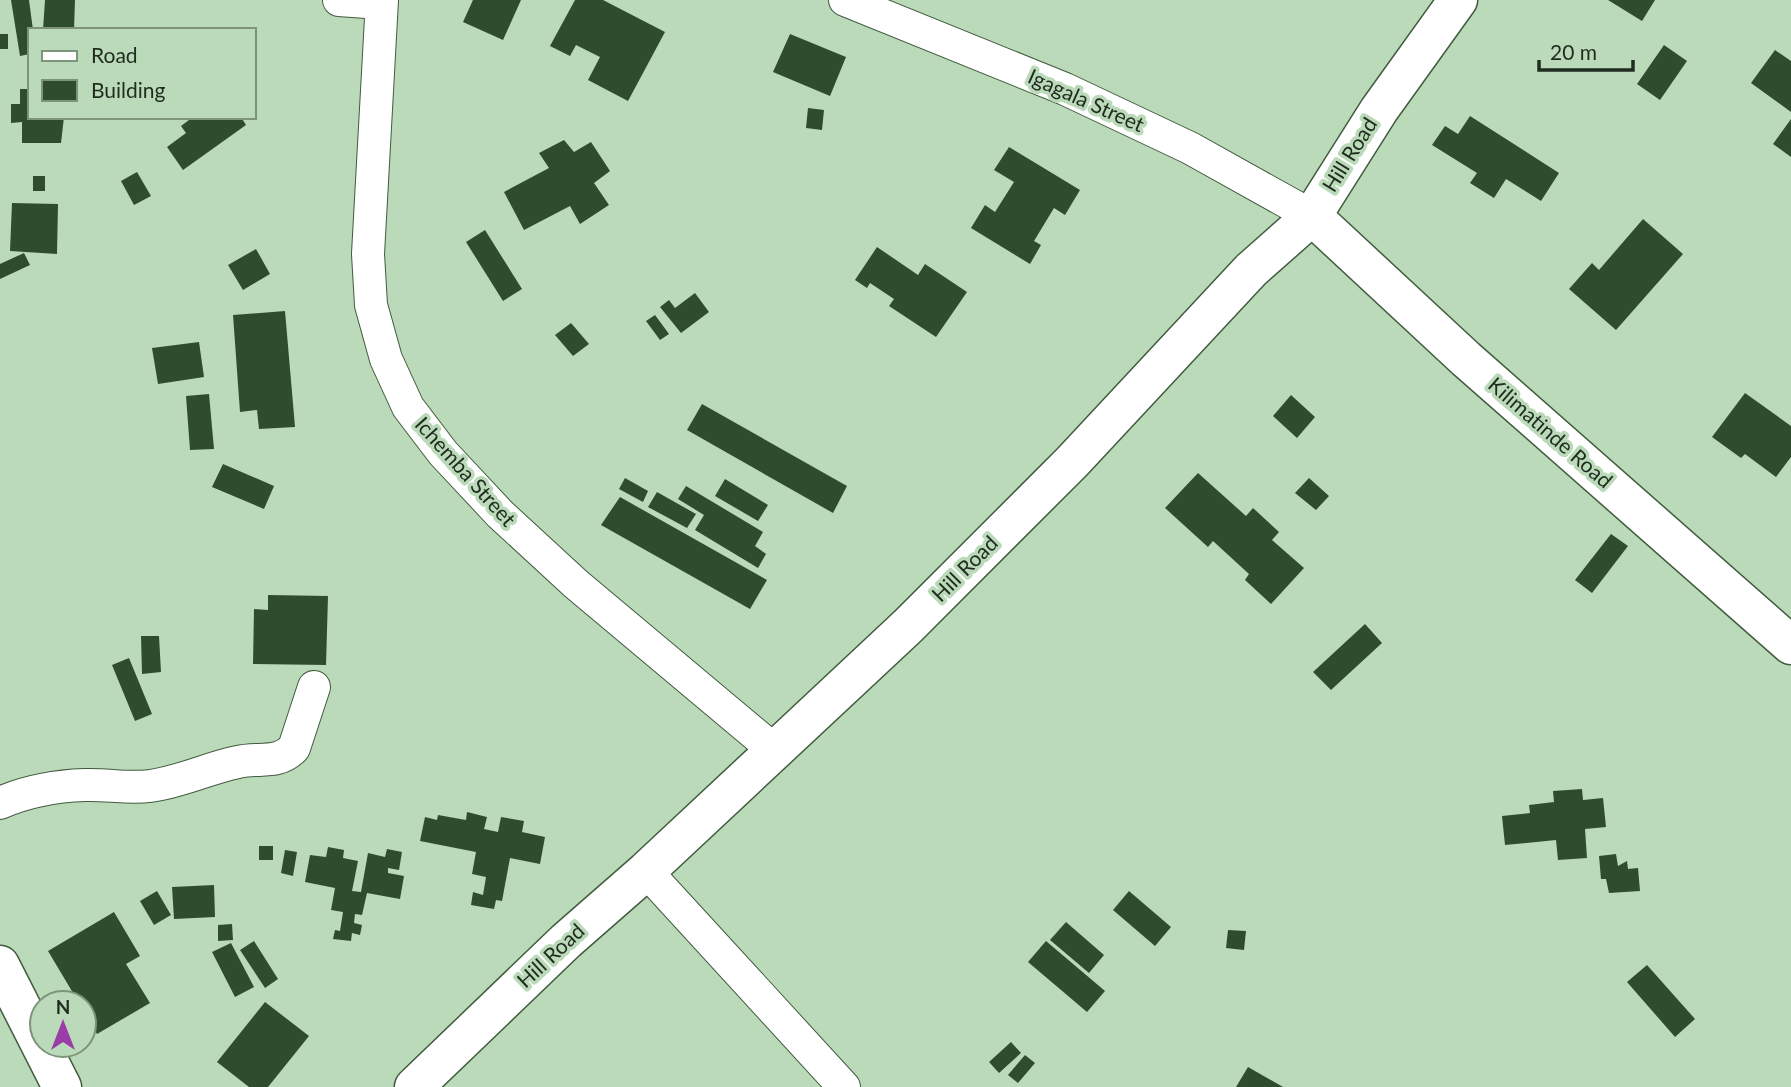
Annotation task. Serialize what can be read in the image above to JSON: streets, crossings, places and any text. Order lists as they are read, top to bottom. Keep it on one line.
{"streets":{"main road":["Hill Road","Kilimatinde Road"],"street":["Igagala Street","Ichemba Street"]},"crossings":[["Igagala Street","Hill Road"],["Igagala Street","Kilimatinde Road"],["Hill Road","Kilimatinde Road"],["Hill Road","Ichemba Street"]],"legend":["Road","Building"],"scale_bar":"20 m","north":"top"}
